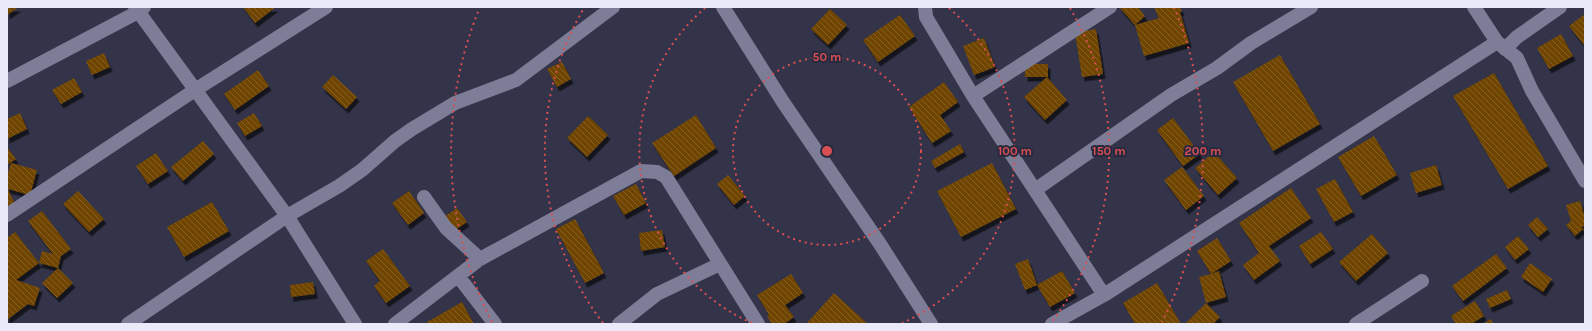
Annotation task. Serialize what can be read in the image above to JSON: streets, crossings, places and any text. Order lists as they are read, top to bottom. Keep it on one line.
{"rings":["50 m","100 m","150 m","200 m"]}
